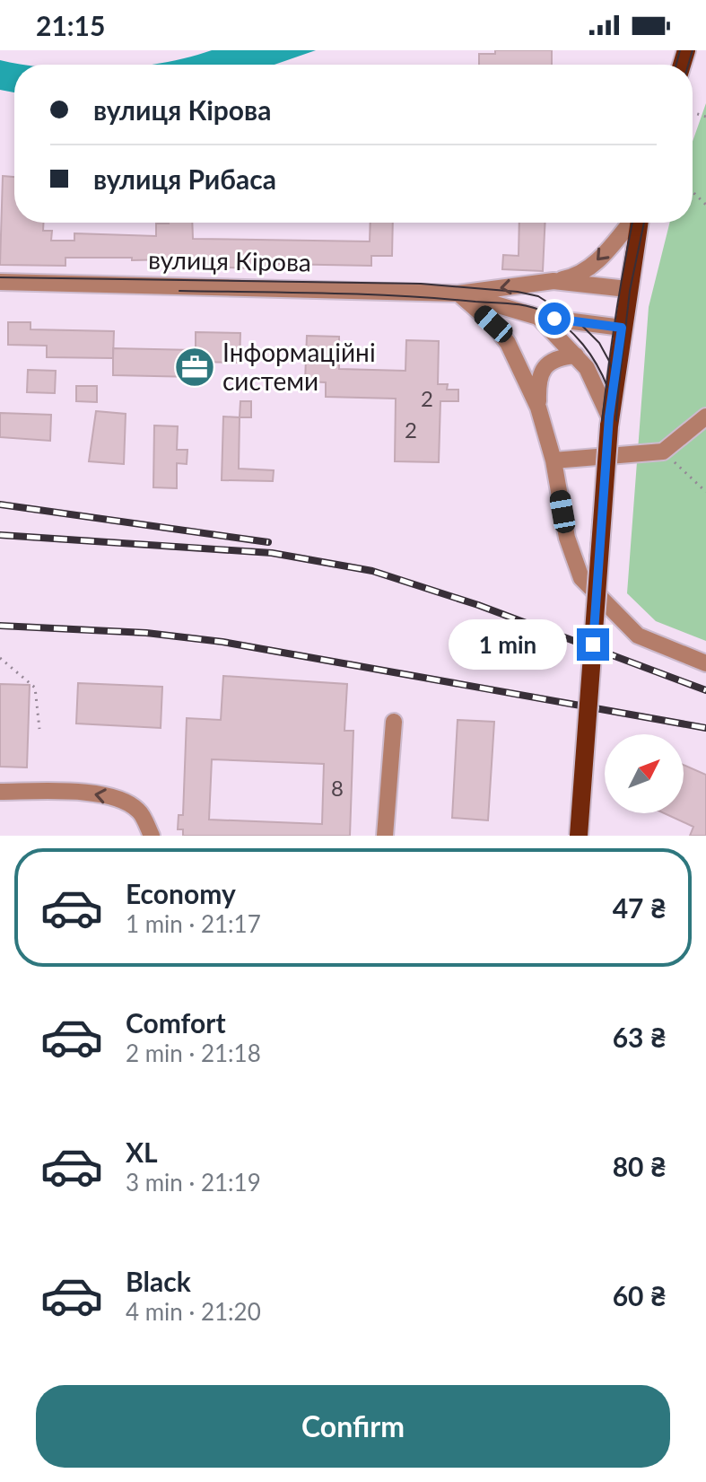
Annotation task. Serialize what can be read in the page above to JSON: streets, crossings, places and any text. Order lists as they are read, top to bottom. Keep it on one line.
{"streets":{"street":["вулиця Кірова"]},"places":{"office":["Інформаційні системи"]},"house_numbers":["2","2","8"],"north":"top right","page":{"status":"21:15","banner":["вулиця Кірова","вулиця Рибаса"],"bubble":"1 min","list":[{"name":"Economy","note":"1 min · 21:17","value":"47 ₴"},{"name":"Comfort","note":"2 min · 21:18","value":"63 ₴"},{"name":"XL","note":"3 min · 21:19","value":"80 ₴"},{"name":"Black","note":"4 min · 21:20","value":"60 ₴"}],"buttons":"Confirm"}}
